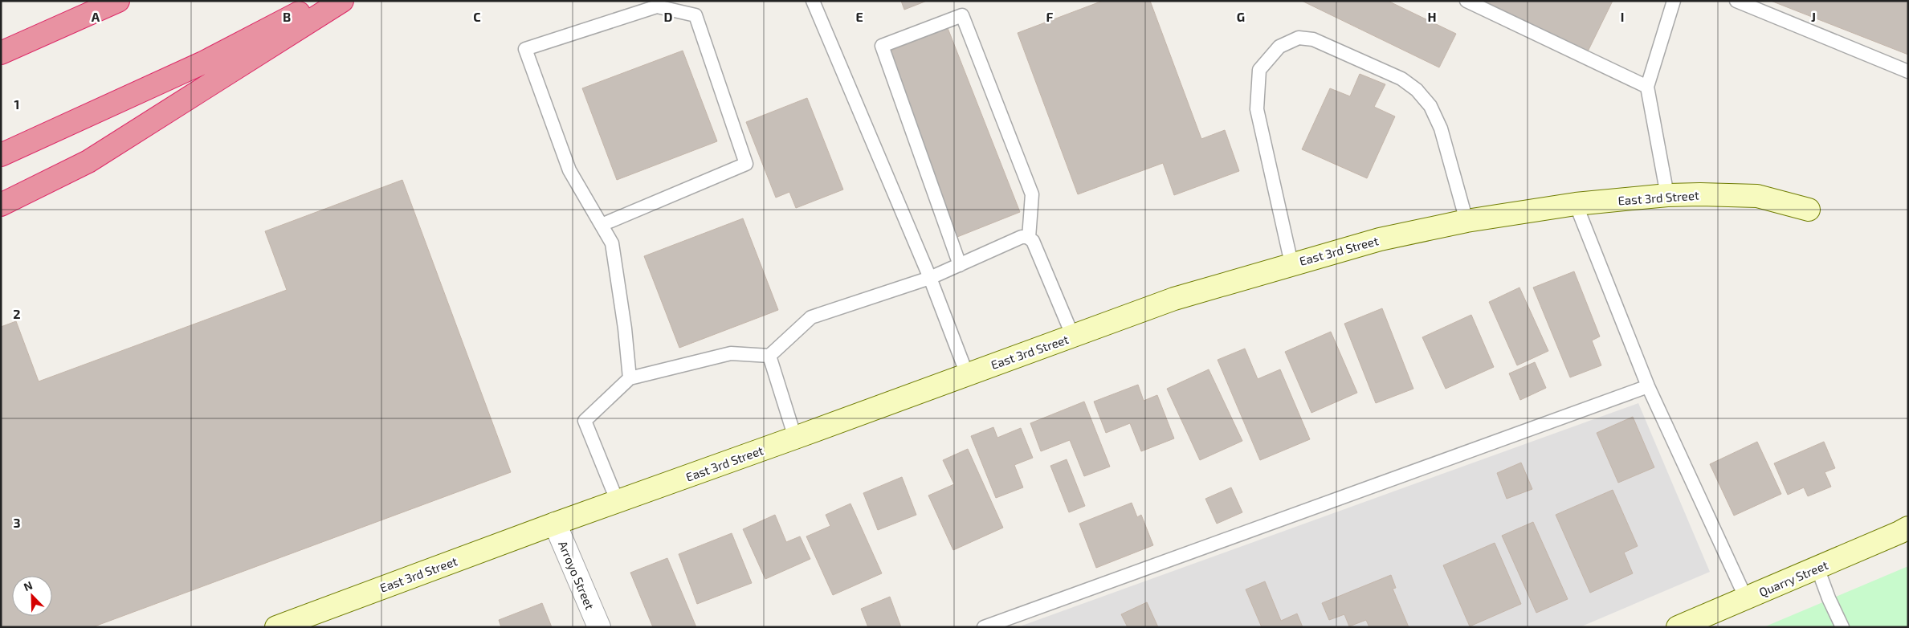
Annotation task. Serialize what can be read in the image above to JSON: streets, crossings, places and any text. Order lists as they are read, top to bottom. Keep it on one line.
{"streets":{"street":["East 3rd Street","Arroyo Street","Quarry Street"]},"crossings":[["East 3rd Street","Arroyo Street"]],"north":"top left","grid":{"columns":["A","B","C","D","E","F","G","H","I","J"],"rows":["1","2","3"]}}
